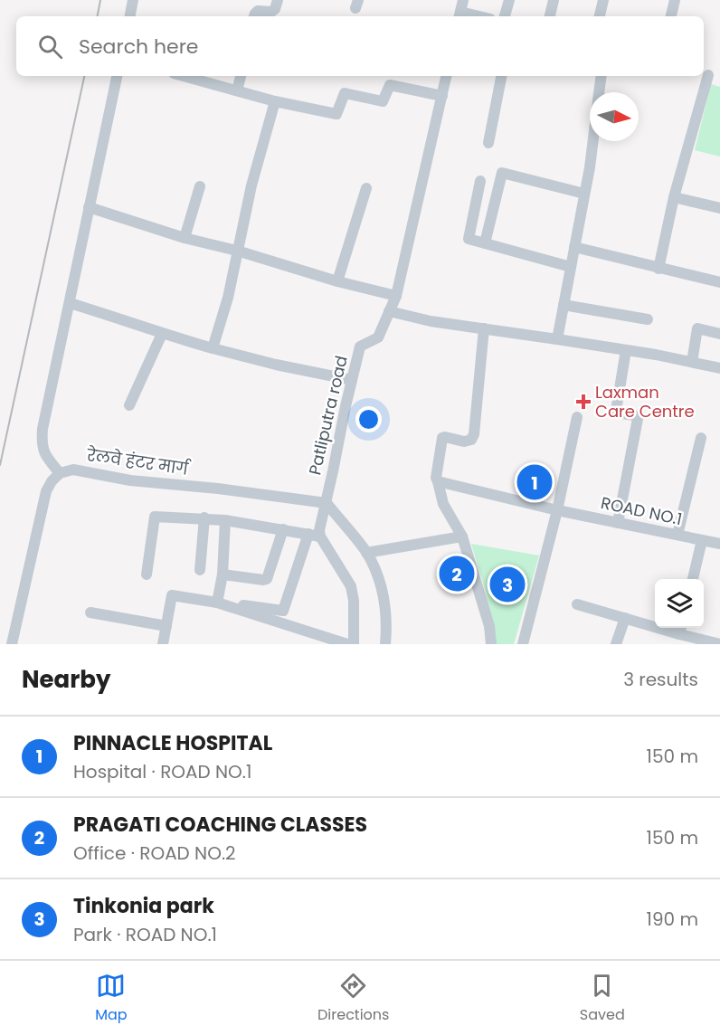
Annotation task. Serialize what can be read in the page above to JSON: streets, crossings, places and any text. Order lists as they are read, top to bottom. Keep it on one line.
{"streets":{"street":["Patliputra road","रेलवे हंटर मार्ग","ROAD NO.1"]},"crossings":[["Patliputra road","रेलवे हंटर मार्ग"]],"places":{"health":["Laxman Care Centre"]},"north":"right","page":{"search":"Search here","pins":["1","2","3"],"heading":["Nearby","3 results"],"list":[{"mark":"1","name":"PINNACLE HOSPITAL","note":"Hospital · ROAD NO.1","value":"150 m"},{"mark":"2","name":"PRAGATI COACHING CLASSES","note":"Office · ROAD NO.2","value":"150 m"},{"mark":"3","name":"Tinkonia park","note":"Park · ROAD NO.1","value":"190 m"}],"nav":["Map","Directions","Saved"]}}
